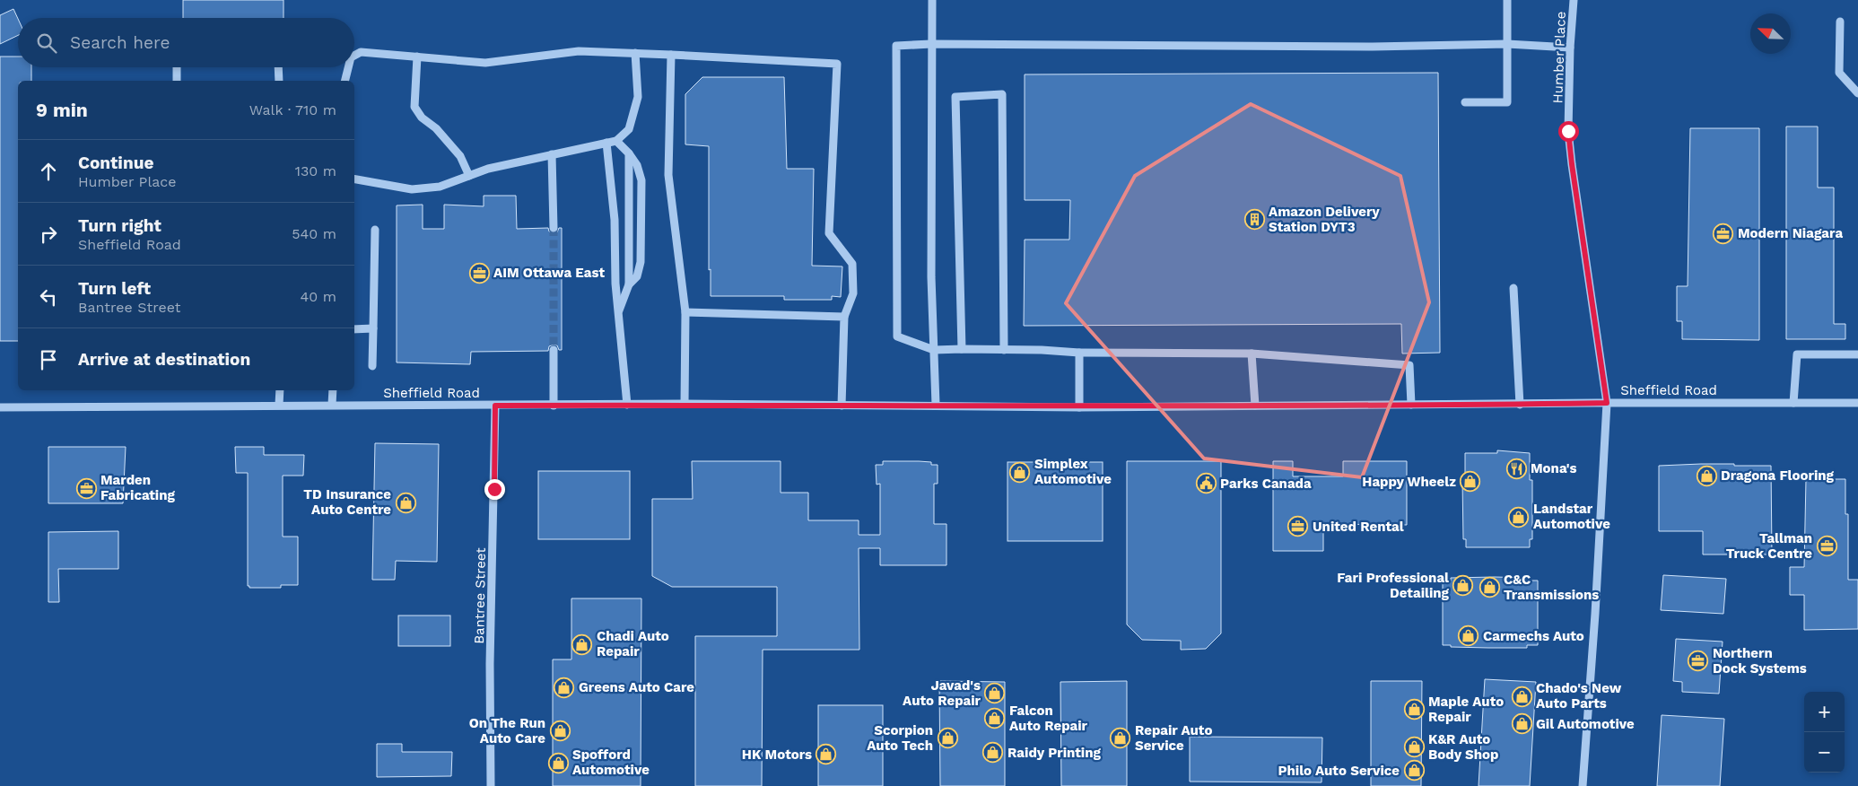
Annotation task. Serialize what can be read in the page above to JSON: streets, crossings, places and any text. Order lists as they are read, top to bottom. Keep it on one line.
{"streets":{"street":["Humber Place","Sheffield Road","Bantree Street"]},"crossings":[["Humber Place","Sheffield Road"],["Sheffield Road","Bantree Street"]],"places":{"building":["Amazon Delivery Station DYT3"],"office":["Modern Niagara","AIM Ottawa East","Marden Fabricating","United Rental","Tallman Truck Centre","Northern Dock Systems"],"restaurant":["Mona's"],"shop":["Simplex Automotive","Dragona Flooring","Happy Wheelz","TD Insurance Auto Centre","Landstar Automotive","Fari Professional Detailing","C&C Transmissions","Carmechs Auto","Chadi Auto Repair","Greens Auto Care","Javad's Auto Repair","Chado's New Auto Parts","Maple Auto Repair","Falcon Auto Repair","Gil Automotive","On The Run Auto Care","Scorpion Auto Tech","Repair Auto Service","K&R Auto Body Shop","Raidy Printing","HK Motors","Spofford Automotive","Philo Auto Service"],"public building":["Parks Canada"]},"north":"top left","page":{"search":"Search here","heading":["9 min","Walk · 710 m"],"list":[["Continue","Humber Place","130 m"],["Turn right","Sheffield Road","540 m"],["Turn left","Bantree Street","40 m"],"Arrive at destination"],"map_buttons":["+","−"]}}
